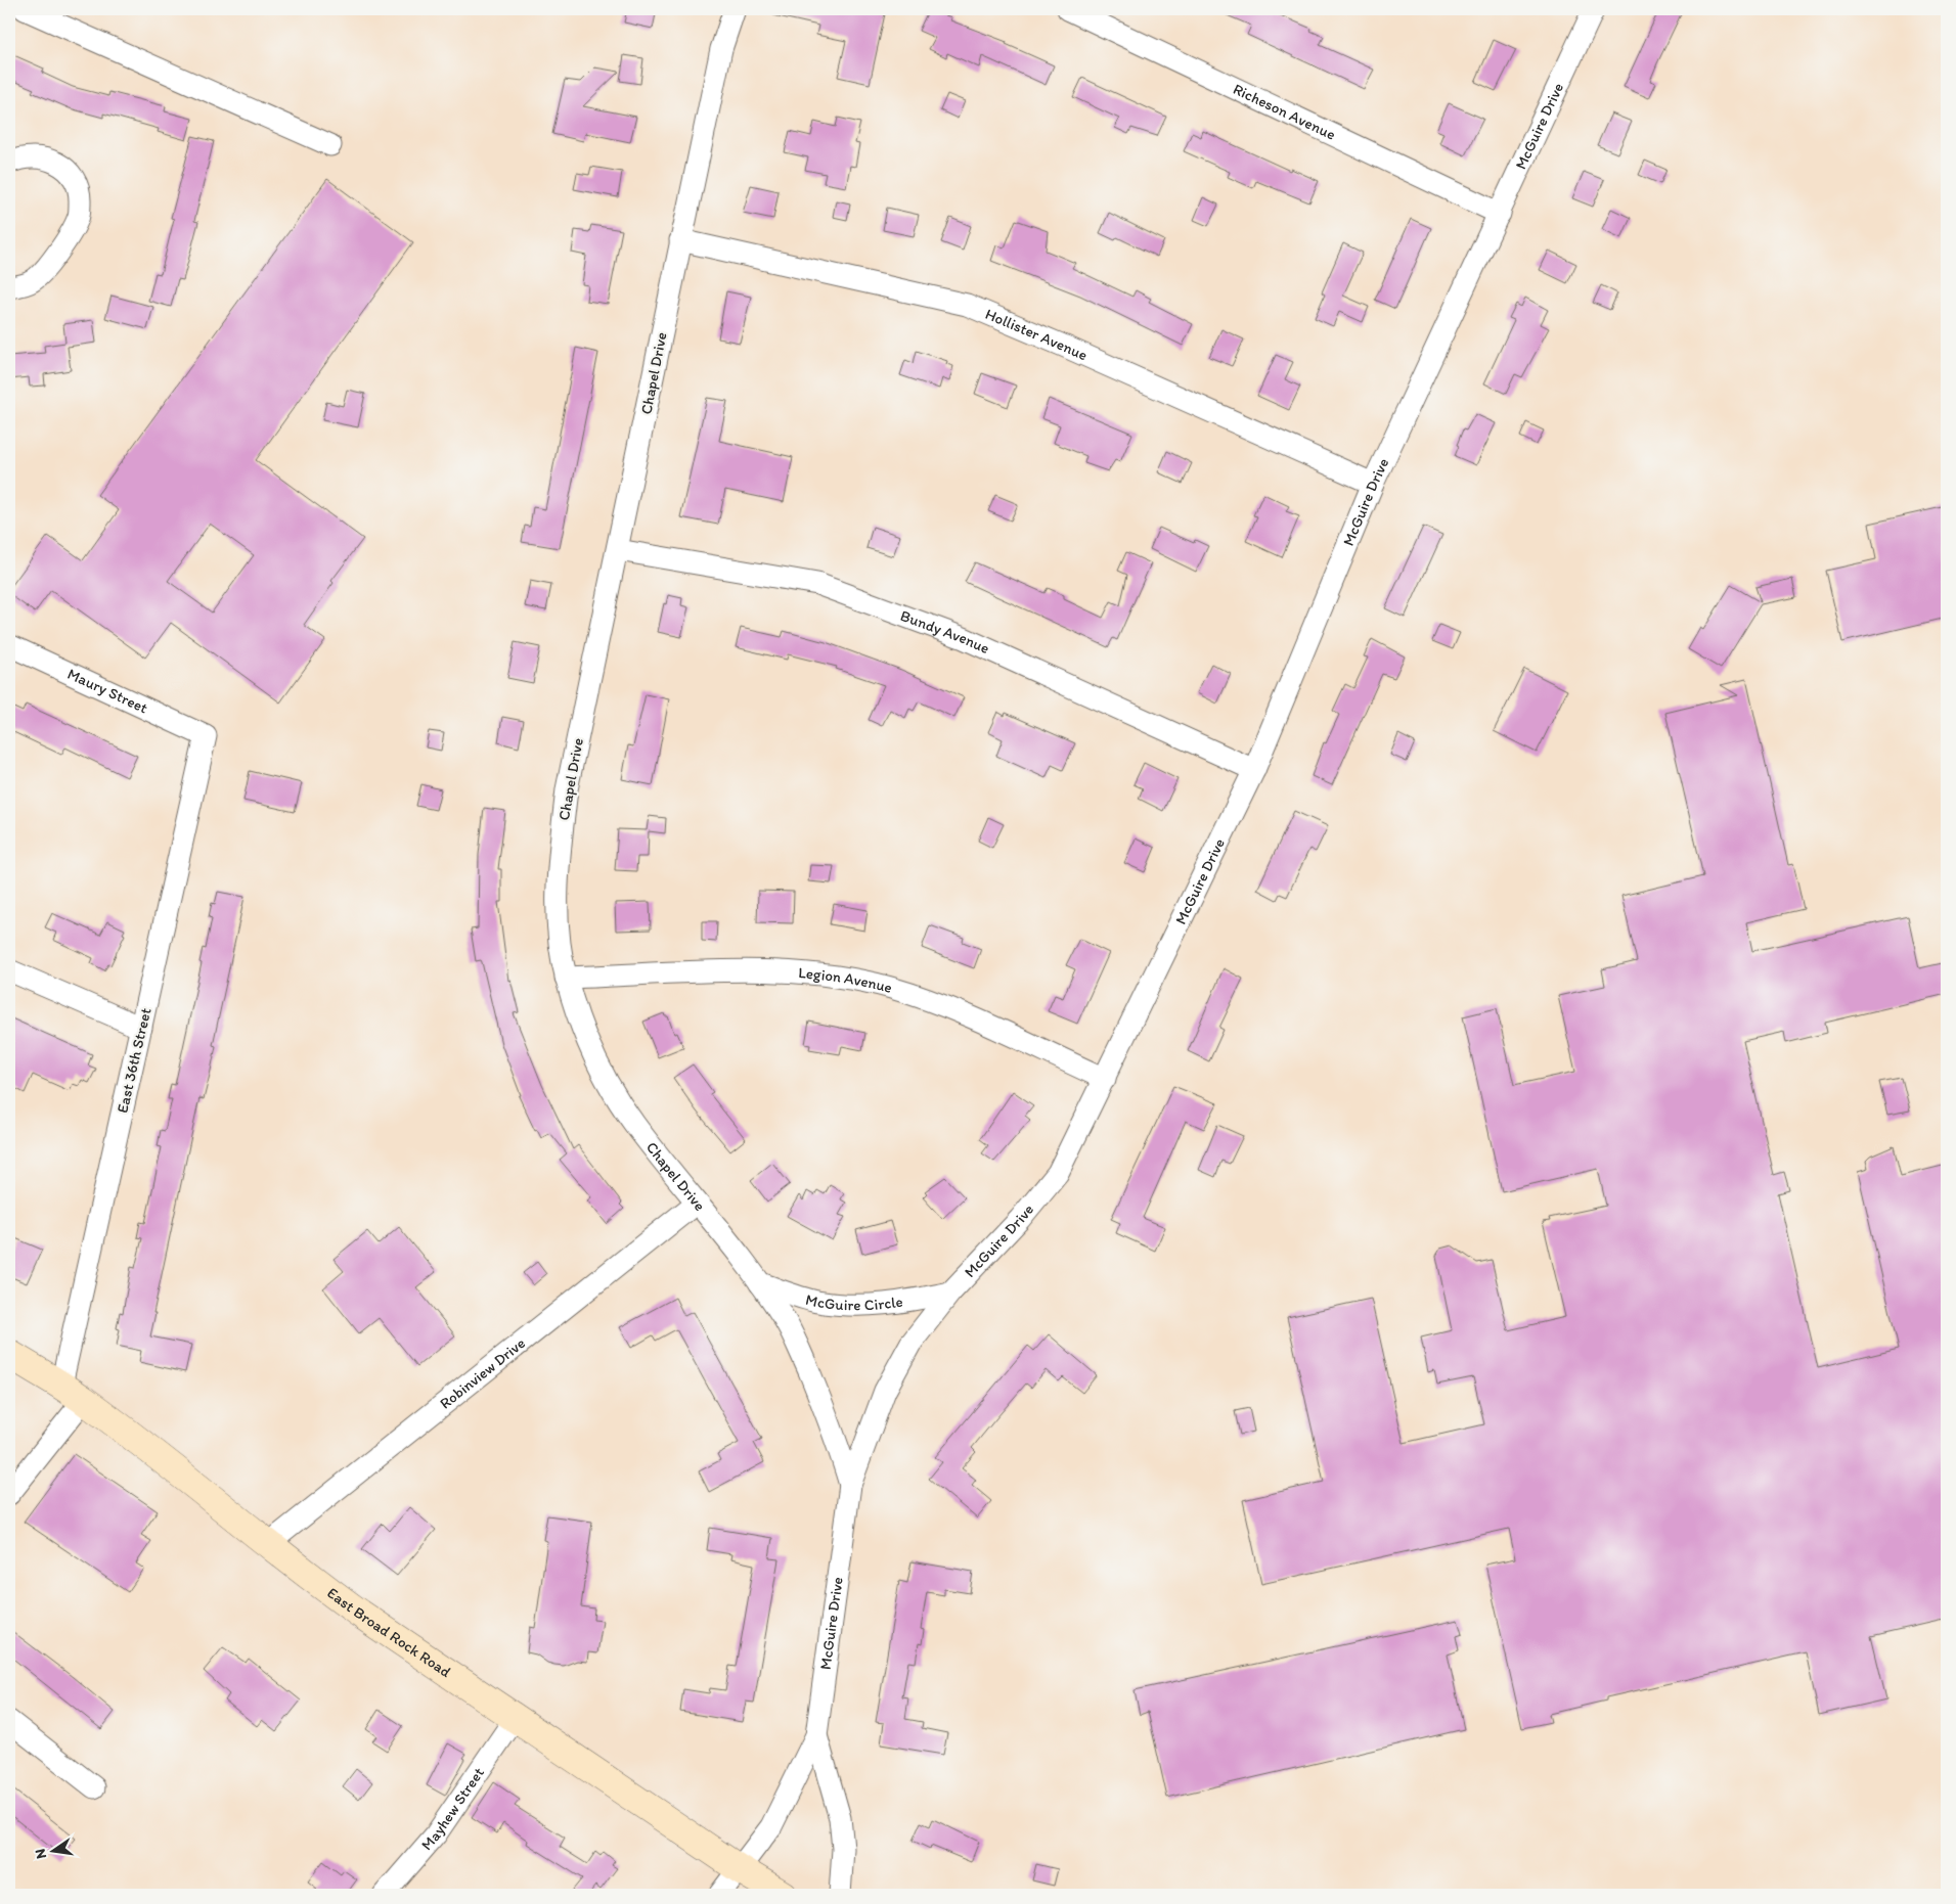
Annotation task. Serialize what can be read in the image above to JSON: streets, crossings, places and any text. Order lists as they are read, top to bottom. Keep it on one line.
{"streets":{"main road":["East Broad Rock Road"],"street":["Richeson Avenue","McGuire Drive","Hollister Avenue","Chapel Drive","Bundy Avenue","Maury Street","Legion Avenue","East 36th Street","McGuire Circle","Robinview Drive","Mayhew Street"]},"crossings":[["Richeson Avenue","McGuire Drive"],["McGuire Drive","Hollister Avenue"],["McGuire Drive","Chapel Drive"],["McGuire Drive","Bundy Avenue"],["McGuire Drive","Legion Avenue"],["McGuire Drive","McGuire Circle"],["McGuire Drive","East Broad Rock Road"],["Hollister Avenue","Chapel Drive"],["Chapel Drive","Bundy Avenue"],["Chapel Drive","Legion Avenue"],["Chapel Drive","McGuire Circle"],["Chapel Drive","Robinview Drive"],["Maury Street","East 36th Street"],["East 36th Street","East Broad Rock Road"],["Robinview Drive","East Broad Rock Road"],["East Broad Rock Road","Mayhew Street"]],"north":"left"}
